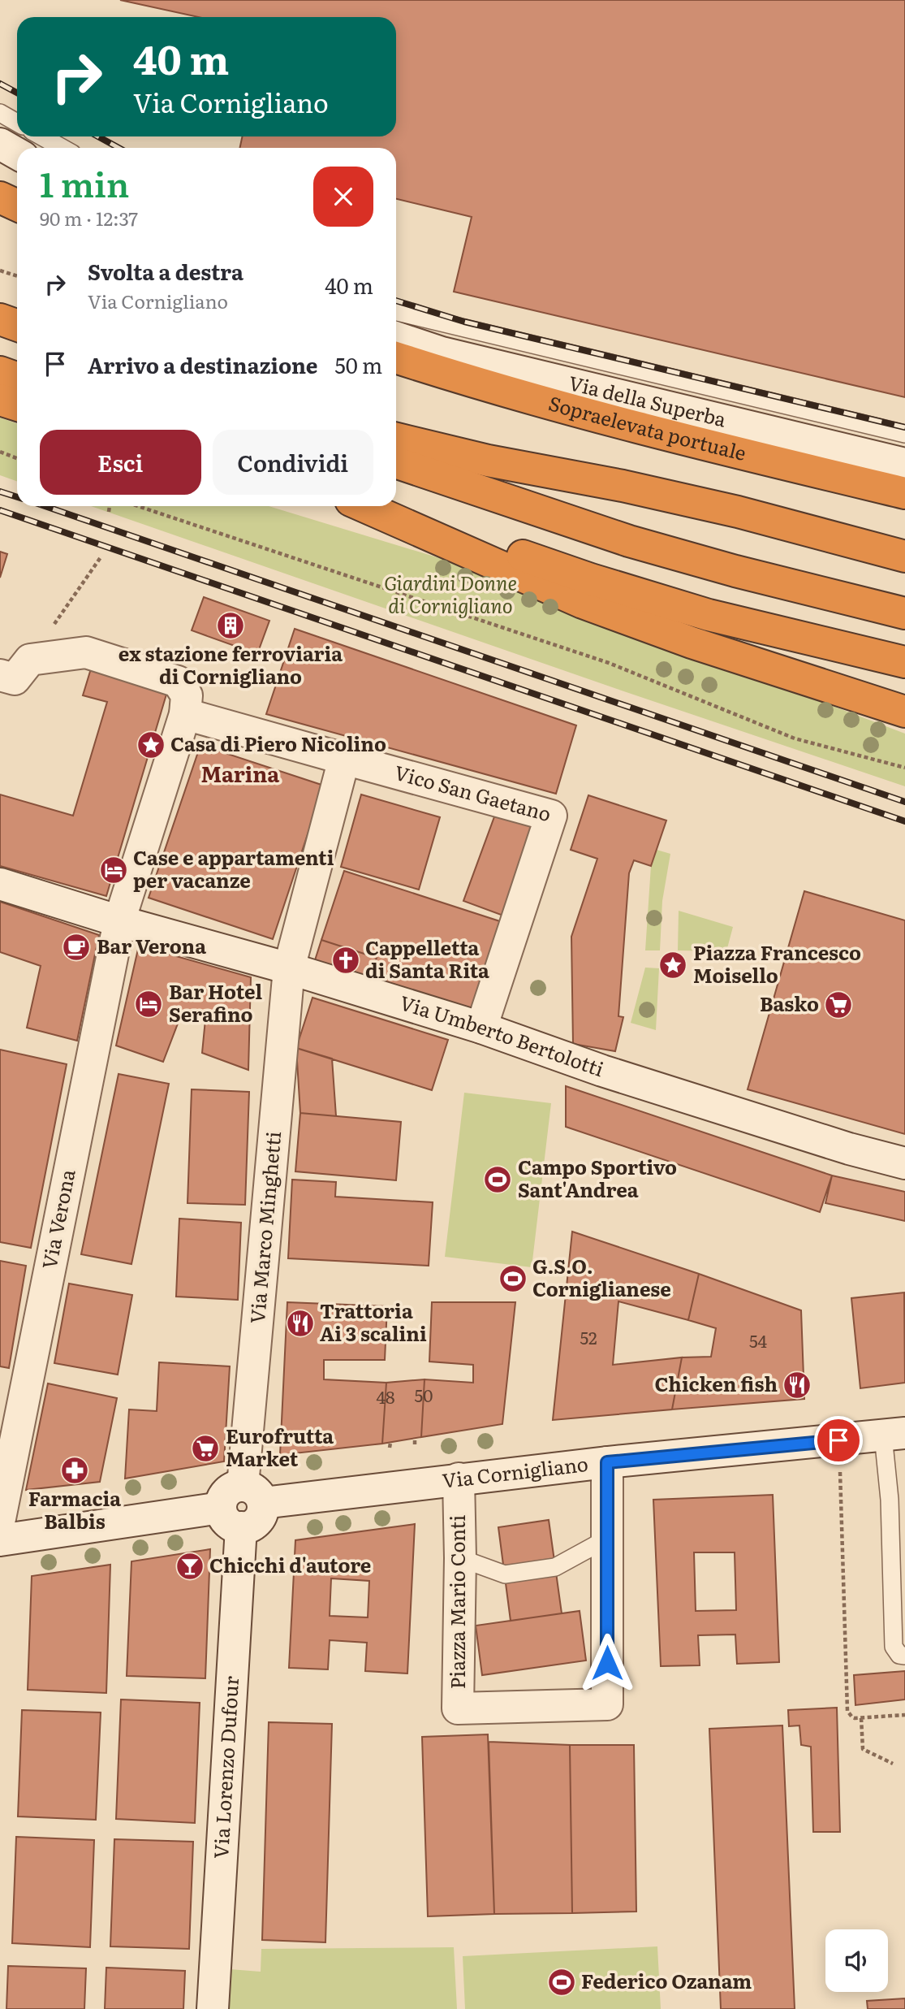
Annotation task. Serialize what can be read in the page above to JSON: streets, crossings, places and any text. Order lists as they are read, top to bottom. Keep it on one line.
{"streets":{"highway":["Sopraelevata portuale"],"street":["Via della Superba","Vico San Gaetano","Via Umberto Bertolotti","Via Verona","Via Marco Minghetti","Via Cornigliano","Piazza Mario Conti","Via Lorenzo Dufour"]},"crossings":[["Vico San Gaetano","Via Umberto Bertolotti"],["Vico San Gaetano","Via Marco Minghetti"],["Via Umberto Bertolotti","Via Verona"],["Via Umberto Bertolotti","Via Marco Minghetti"],["Via Marco Minghetti","Via Cornigliano"],["Via Cornigliano","Piazza Mario Conti"]],"districts":["Marina"],"parks":["Giardini Donne di Cornigliano"],"places":{"building":["ex stazione ferroviaria di Cornigliano"],"place":["Casa di Piero Nicolino","Piazza Francesco Moisello"],"hotel":["Case e appartamenti per vacanze","Bar Hotel Serafino"],"cafe":["Bar Verona"],"church":["Cappelletta di Santa Rita"],"supermarket":["Basko","Eurofrutta Market"],"sports":["Campo Sportivo Sant'Andrea","G.S.O. Corniglianese","Federico Ozanam"],"restaurant":["Trattoria Ai 3 scalini","Chicken fish"],"pharmacy":["Farmacia Balbis"],"bar":["Chicchi d'autore"]},"house_numbers":["52","54","50","48"],"page":{"turn":["40 m","Via Cornigliano"],"heading":["1 min","90 m · 12:37"],"list":[{"name":"Svolta a destra","note":"Via Cornigliano","value":"40 m"},{"name":"Arrivo a destinazione","value":"50 m"}],"buttons":["Esci","Condividi"]}}
